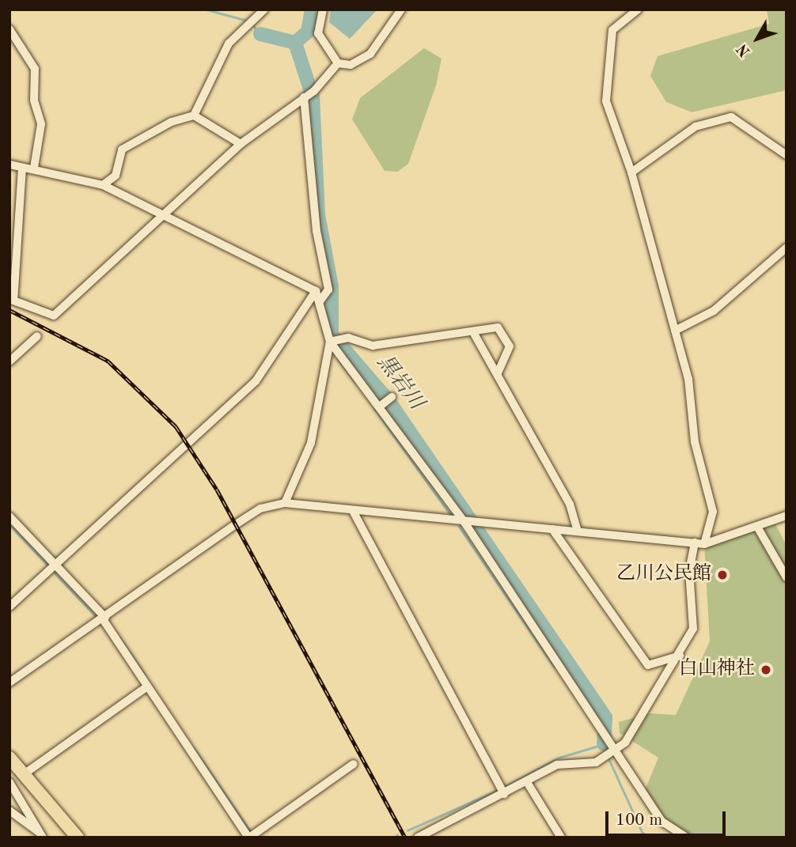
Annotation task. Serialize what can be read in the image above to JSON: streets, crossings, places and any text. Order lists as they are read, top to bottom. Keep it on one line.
{"water":["黒岩川"],"places":["乙川公民館","白山神社"],"scale_bar":"100 m","north":"bottom left"}
